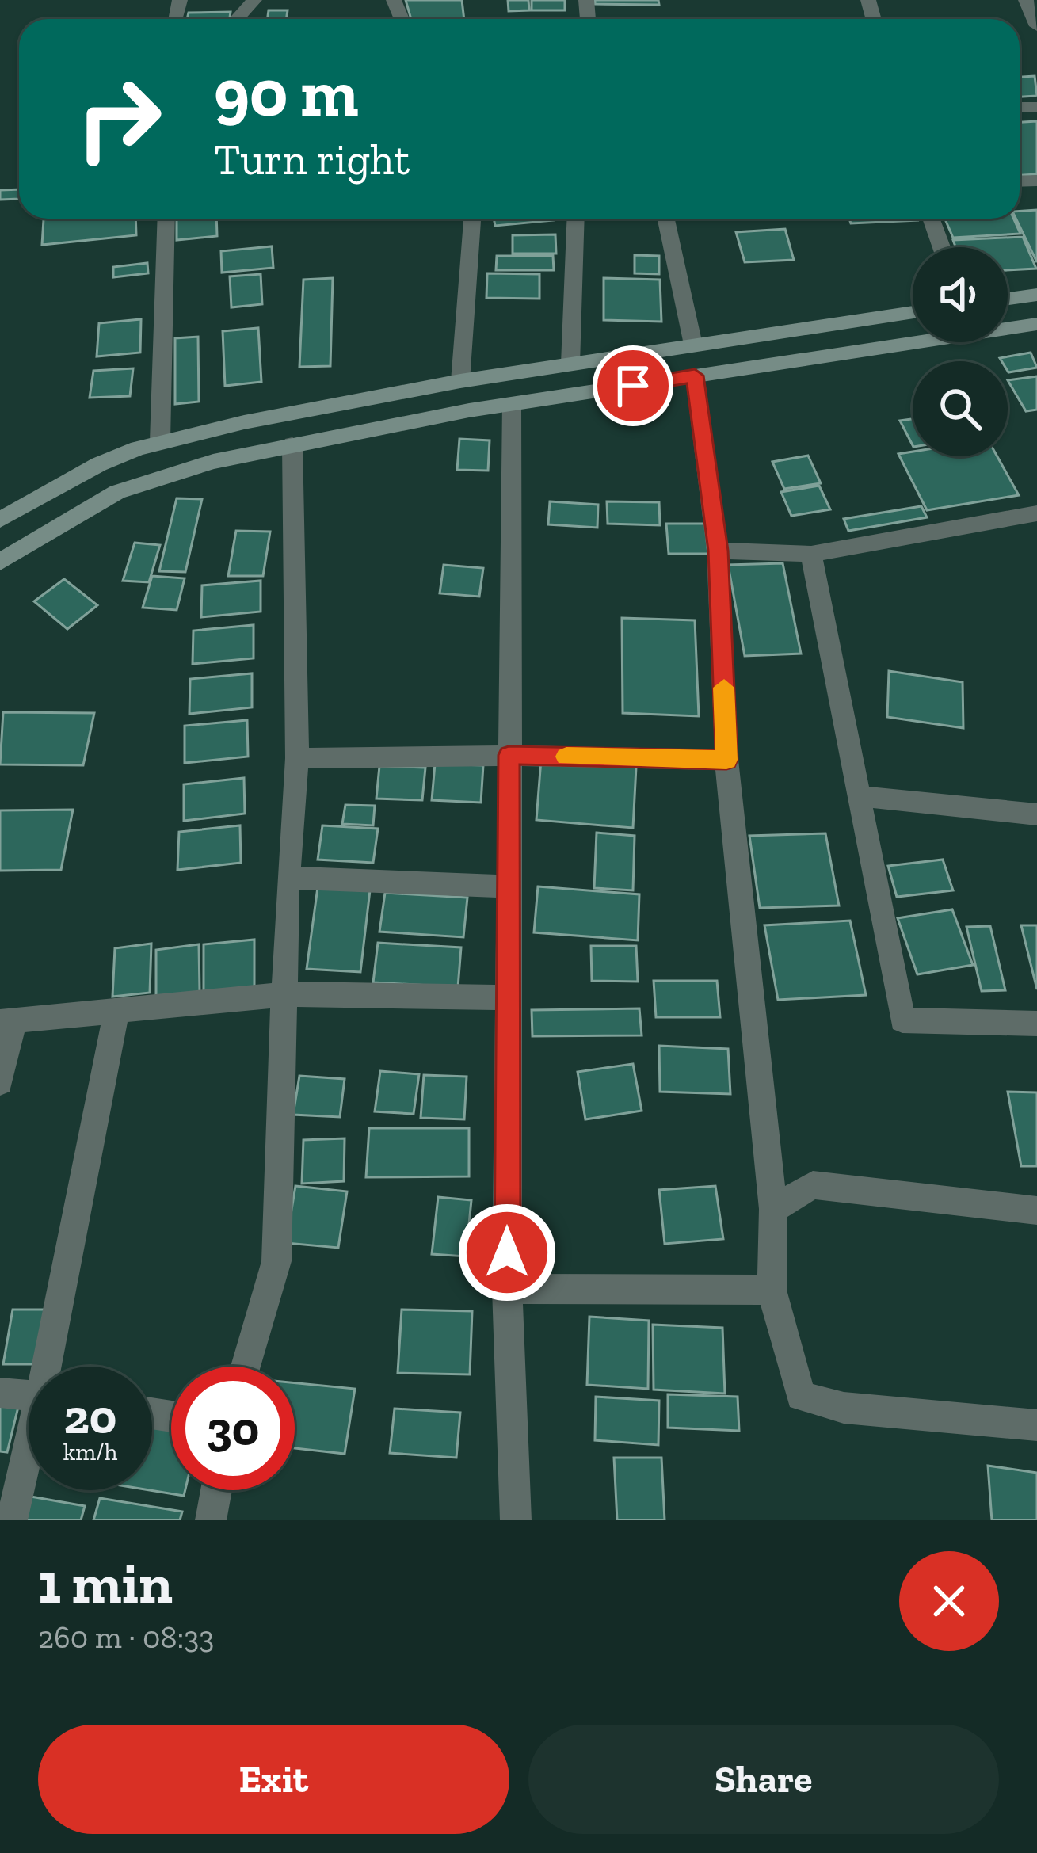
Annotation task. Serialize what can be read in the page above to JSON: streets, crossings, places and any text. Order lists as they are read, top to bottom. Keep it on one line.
{"page":{"turn":["90 m","Turn right"],"speed":"20 km/h","limit":"30","heading":["1 min","260 m · 08:33"],"buttons":["Exit","Share"]}}
